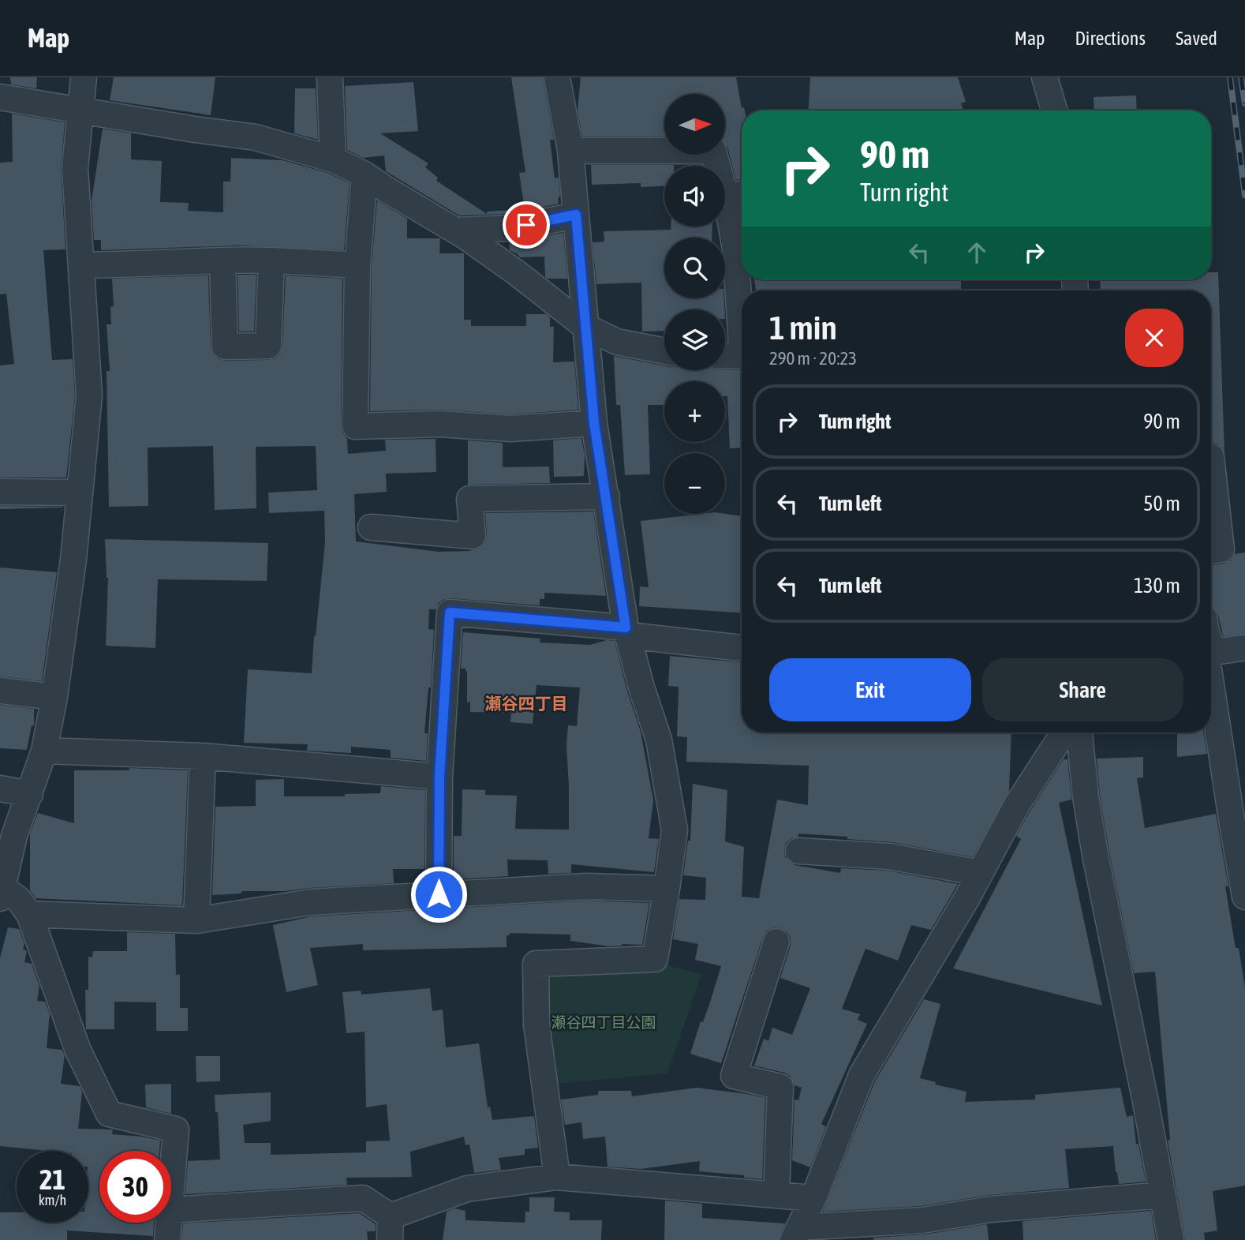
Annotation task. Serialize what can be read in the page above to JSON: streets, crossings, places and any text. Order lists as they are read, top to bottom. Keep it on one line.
{"districts":["瀬谷四丁目"],"parks":["瀬谷四丁目公園"],"north":"right","page":{"header":"Map","nav":["Map","Directions","Saved"],"map_buttons":["+","−"],"turn":["90 m","Turn right"],"heading":["1 min","290 m · 20:23"],"list":[{"name":"Turn right","value":"90 m"},{"name":"Turn left","value":"50 m"},{"name":"Turn left","value":"130 m"}],"buttons":["Exit","Share"],"speed":"21 km/h","limit":"30"}}
